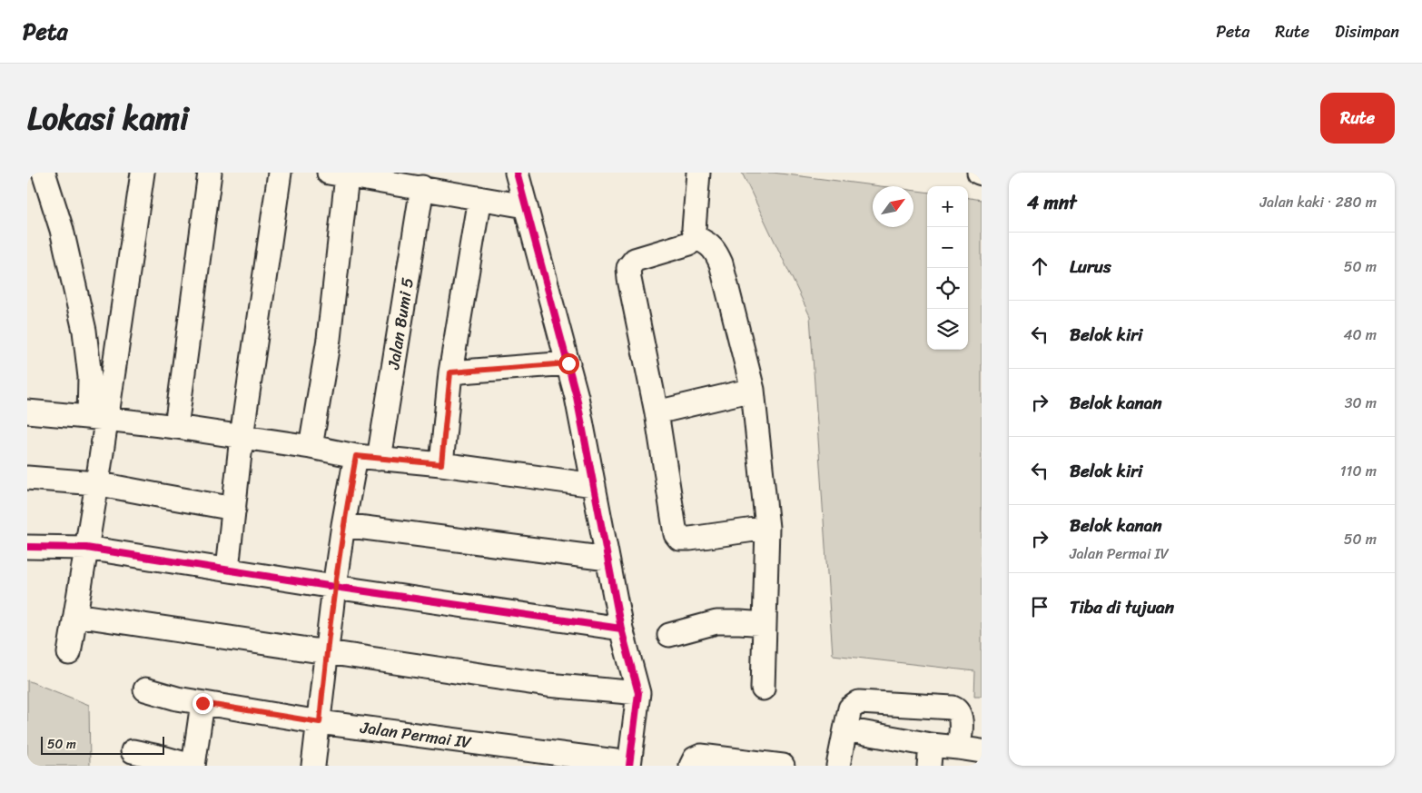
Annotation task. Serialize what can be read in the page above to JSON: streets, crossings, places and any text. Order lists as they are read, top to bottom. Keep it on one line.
{"streets":{"street":["Jalan Bumi 5","Jalan Permai IV"]},"scale_bar":"50 m","north":"top right","page":{"header":"Peta","nav":["Peta","Rute","Disimpan"],"title":"Lokasi kami","buttons":"Rute","heading":["4 mnt","Jalan kaki · 280 m"],"map_buttons":["+","−"],"list":[["Lurus","50 m"],["Belok kiri","40 m"],["Belok kanan","30 m"],["Belok kiri","110 m"],["Belok kanan","Jalan Permai IV","50 m"],"Tiba di tujuan"],"scale":"50 m"}}
